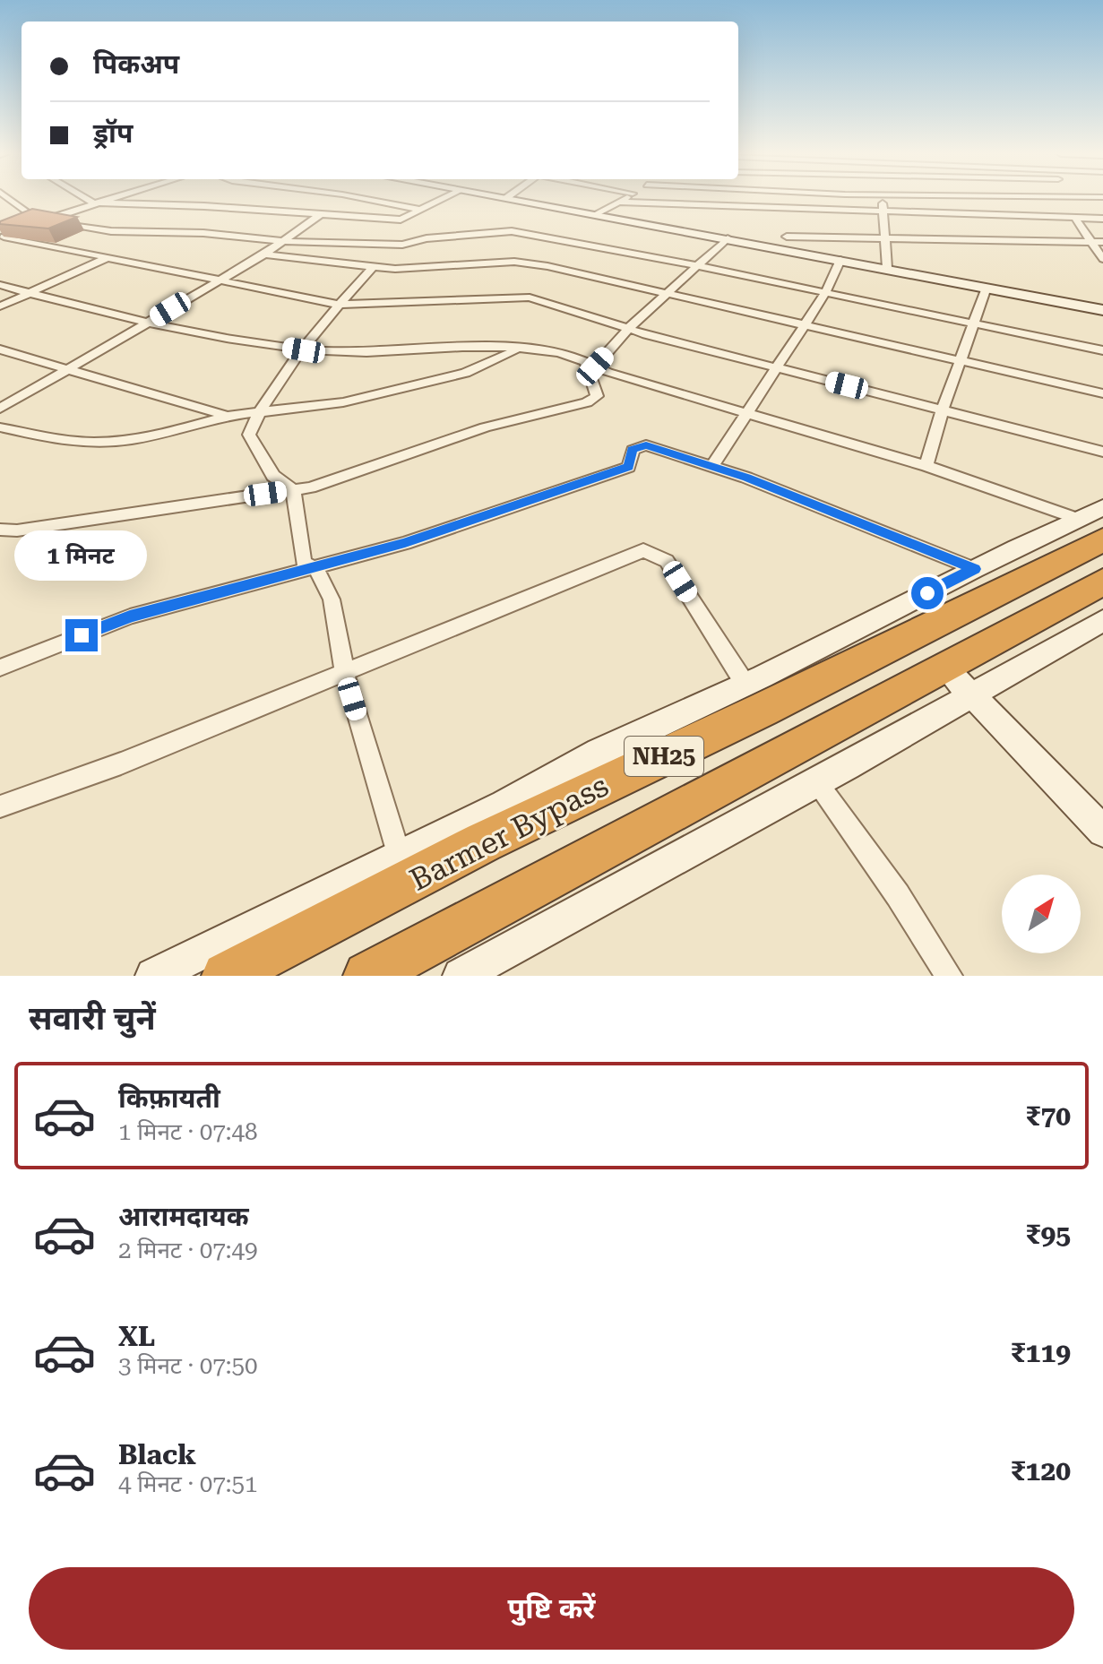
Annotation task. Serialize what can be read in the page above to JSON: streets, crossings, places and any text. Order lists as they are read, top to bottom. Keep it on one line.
{"streets":{"highway":["NH25","Barmer Bypass"]},"north":"top right","page":{"banner":["पिकअप","ड्रॉप"],"bubble":"1 मिनट","heading":"सवारी चुनें","list":[{"name":"किफ़ायती","note":"1 मिनट · 07:48","value":"₹70"},{"name":"आरामदायक","note":"2 मिनट · 07:49","value":"₹95"},{"name":"XL","note":"3 मिनट · 07:50","value":"₹119"},{"name":"Black","note":"4 मिनट · 07:51","value":"₹120"}],"buttons":"पुष्टि करें"}}
